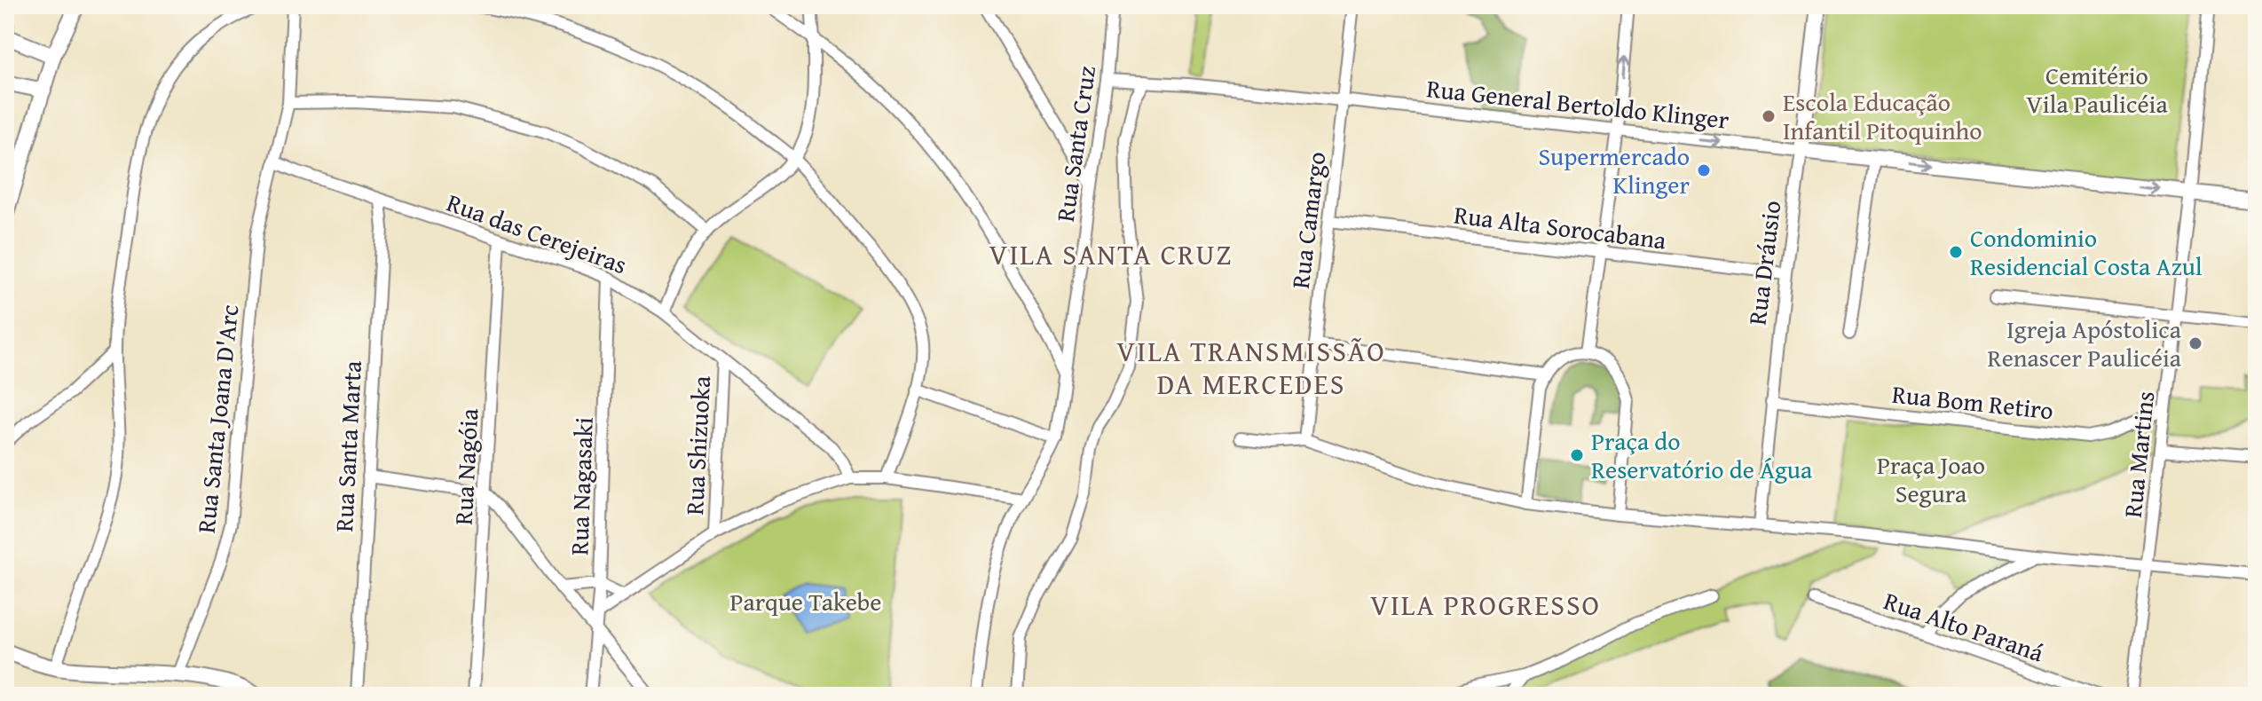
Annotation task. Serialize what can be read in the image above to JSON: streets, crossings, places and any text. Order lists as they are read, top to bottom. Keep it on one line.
{"streets":{"street":["Rua General Bertoldo Klinger","Rua Santa Cruz","Rua Camargo","Rua Alta Sorocabana","Rua das Cerejeiras","Rua Dráusio","Rua Bom Retiro","Rua Santa Joana D'Arc","Rua Shizuoka","Rua Santa Marta","Rua Martins","Rua Nagóia","Rua Nagasaki","Rua Alto Paraná"]},"crossings":[["Rua General Bertoldo Klinger","Rua Santa Cruz"],["Rua General Bertoldo Klinger","Rua Camargo"],["Rua General Bertoldo Klinger","Rua Dráusio"],["Rua General Bertoldo Klinger","Rua Martins"],["Rua Camargo","Rua Alta Sorocabana"],["Rua Alta Sorocabana","Rua Dráusio"],["Rua das Cerejeiras","Rua Santa Joana D'Arc"],["Rua das Cerejeiras","Rua Shizuoka"],["Rua das Cerejeiras","Rua Santa Marta"],["Rua das Cerejeiras","Rua Nagóia"],["Rua das Cerejeiras","Rua Nagasaki"],["Rua Dráusio","Rua Bom Retiro"],["Rua Bom Retiro","Rua Martins"]],"districts":["VILA SANTA CRUZ","VILA TRANSMISSÃO DA MERCEDES","VILA PROGRESSO"],"parks":["Cemitério Vila Paulicéia","Praça Joao Segura","Parque Takebe"],"places":["Escola Educação Infantil Pitoquinho","Supermercado Klinger","Condominio Residencial Costa Azul","Igreja Apóstolica Renascer Paulicéia","Praça do Reservatório de Água"]}
